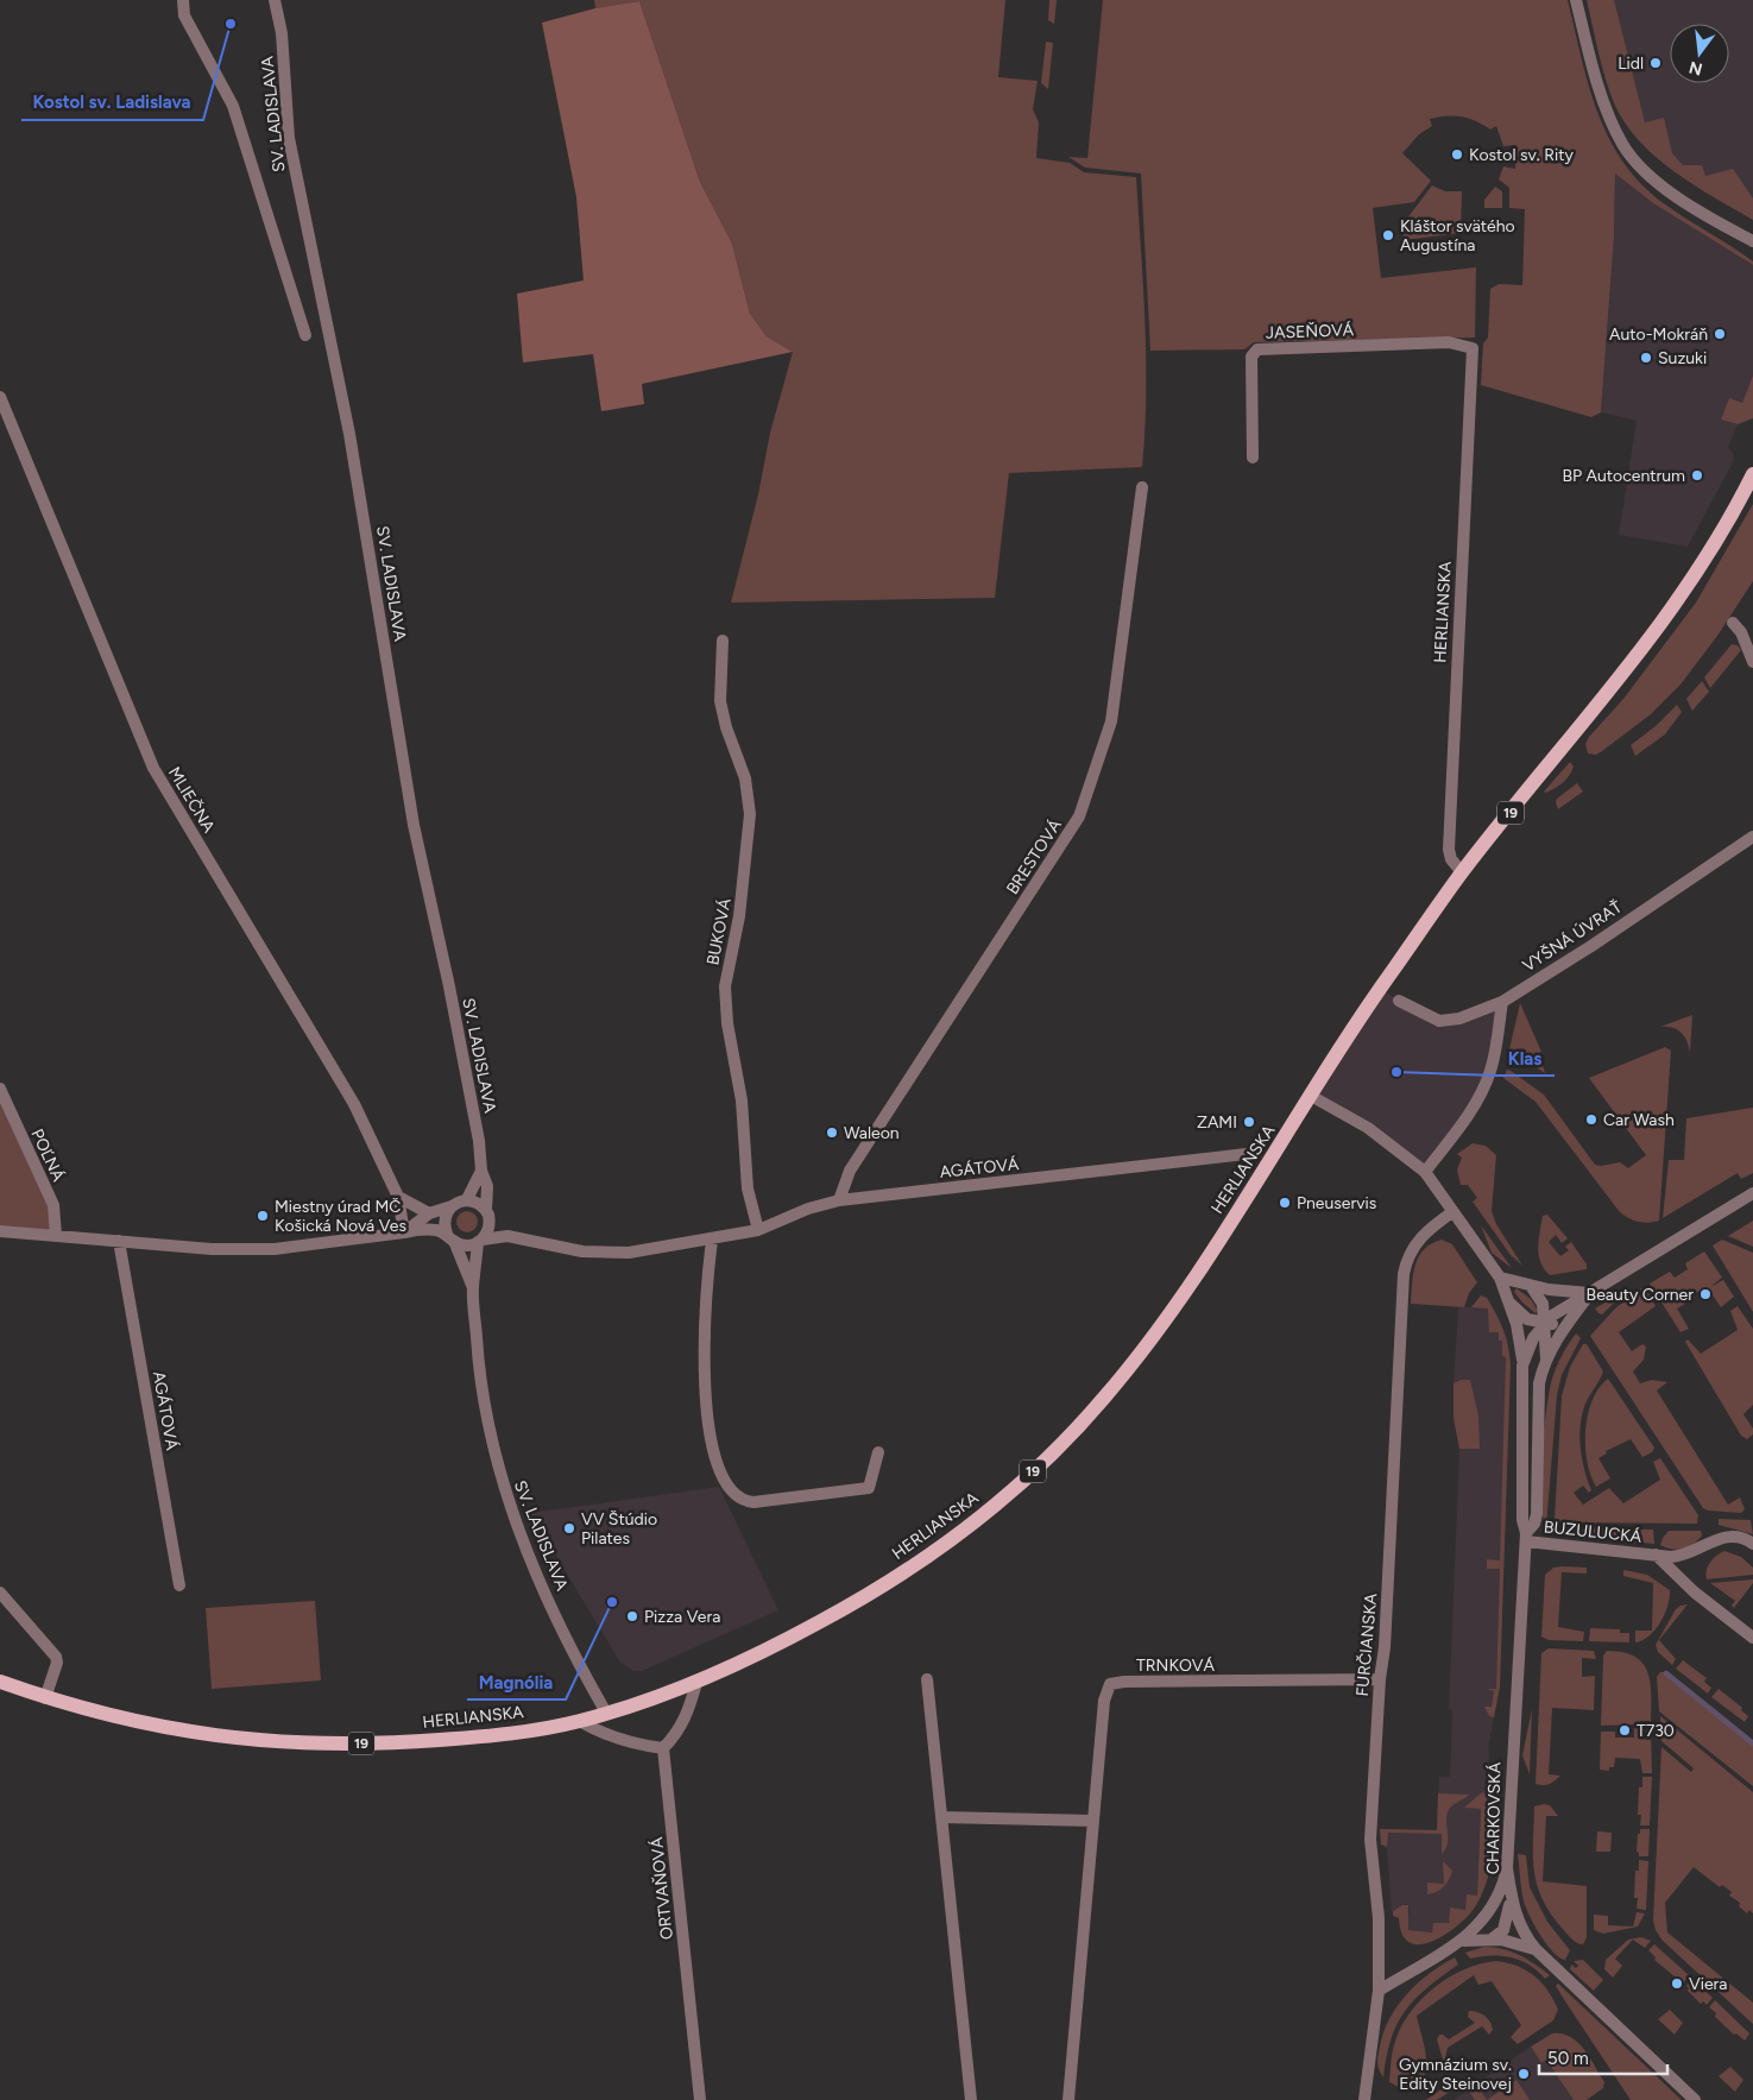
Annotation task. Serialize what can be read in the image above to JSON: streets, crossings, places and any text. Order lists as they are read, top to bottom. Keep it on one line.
{"streets":{"main road":["HERLIANSKA","19"],"street":["SV. LADISLAVA","JASEŇOVÁ","MLIEČNA","BRESTOVÁ","BUKOVÁ","VYŠNÁ ÚVRAŤ","POĽNÁ","AGÁTOVÁ","BUZULUCKÁ","FURČIANSKA","TRNKOVÁ","CHARKOVSKÁ","ORTVAŇOVÁ"]},"crossings":[["SV. LADISLAVA","HERLIANSKA"],["JASEŇOVÁ","HERLIANSKA"],["HERLIANSKA","19"],["BRESTOVÁ","AGÁTOVÁ"],["BUKOVÁ","AGÁTOVÁ"],["BUZULUCKÁ","CHARKOVSKÁ"],["FURČIANSKA","TRNKOVÁ"]],"places":["Kostol sv. Ladislava","Lidl","Kostol sv. Rity","Kláštor svätého Augustína","Auto-Mokráň","Suzuki","BP Autocentrum","Klas","Car Wash","ZAMI","Waleon","Pneuservis","Miestny úrad MČ Košická Nová Ves","Beauty Corner","VV Štúdio Pilates","Magnólia","Pizza Vera","T730","Viera","Gymnázium sv. Edity Steinovej"],"scale_bar":"50 m","north":"bottom"}
